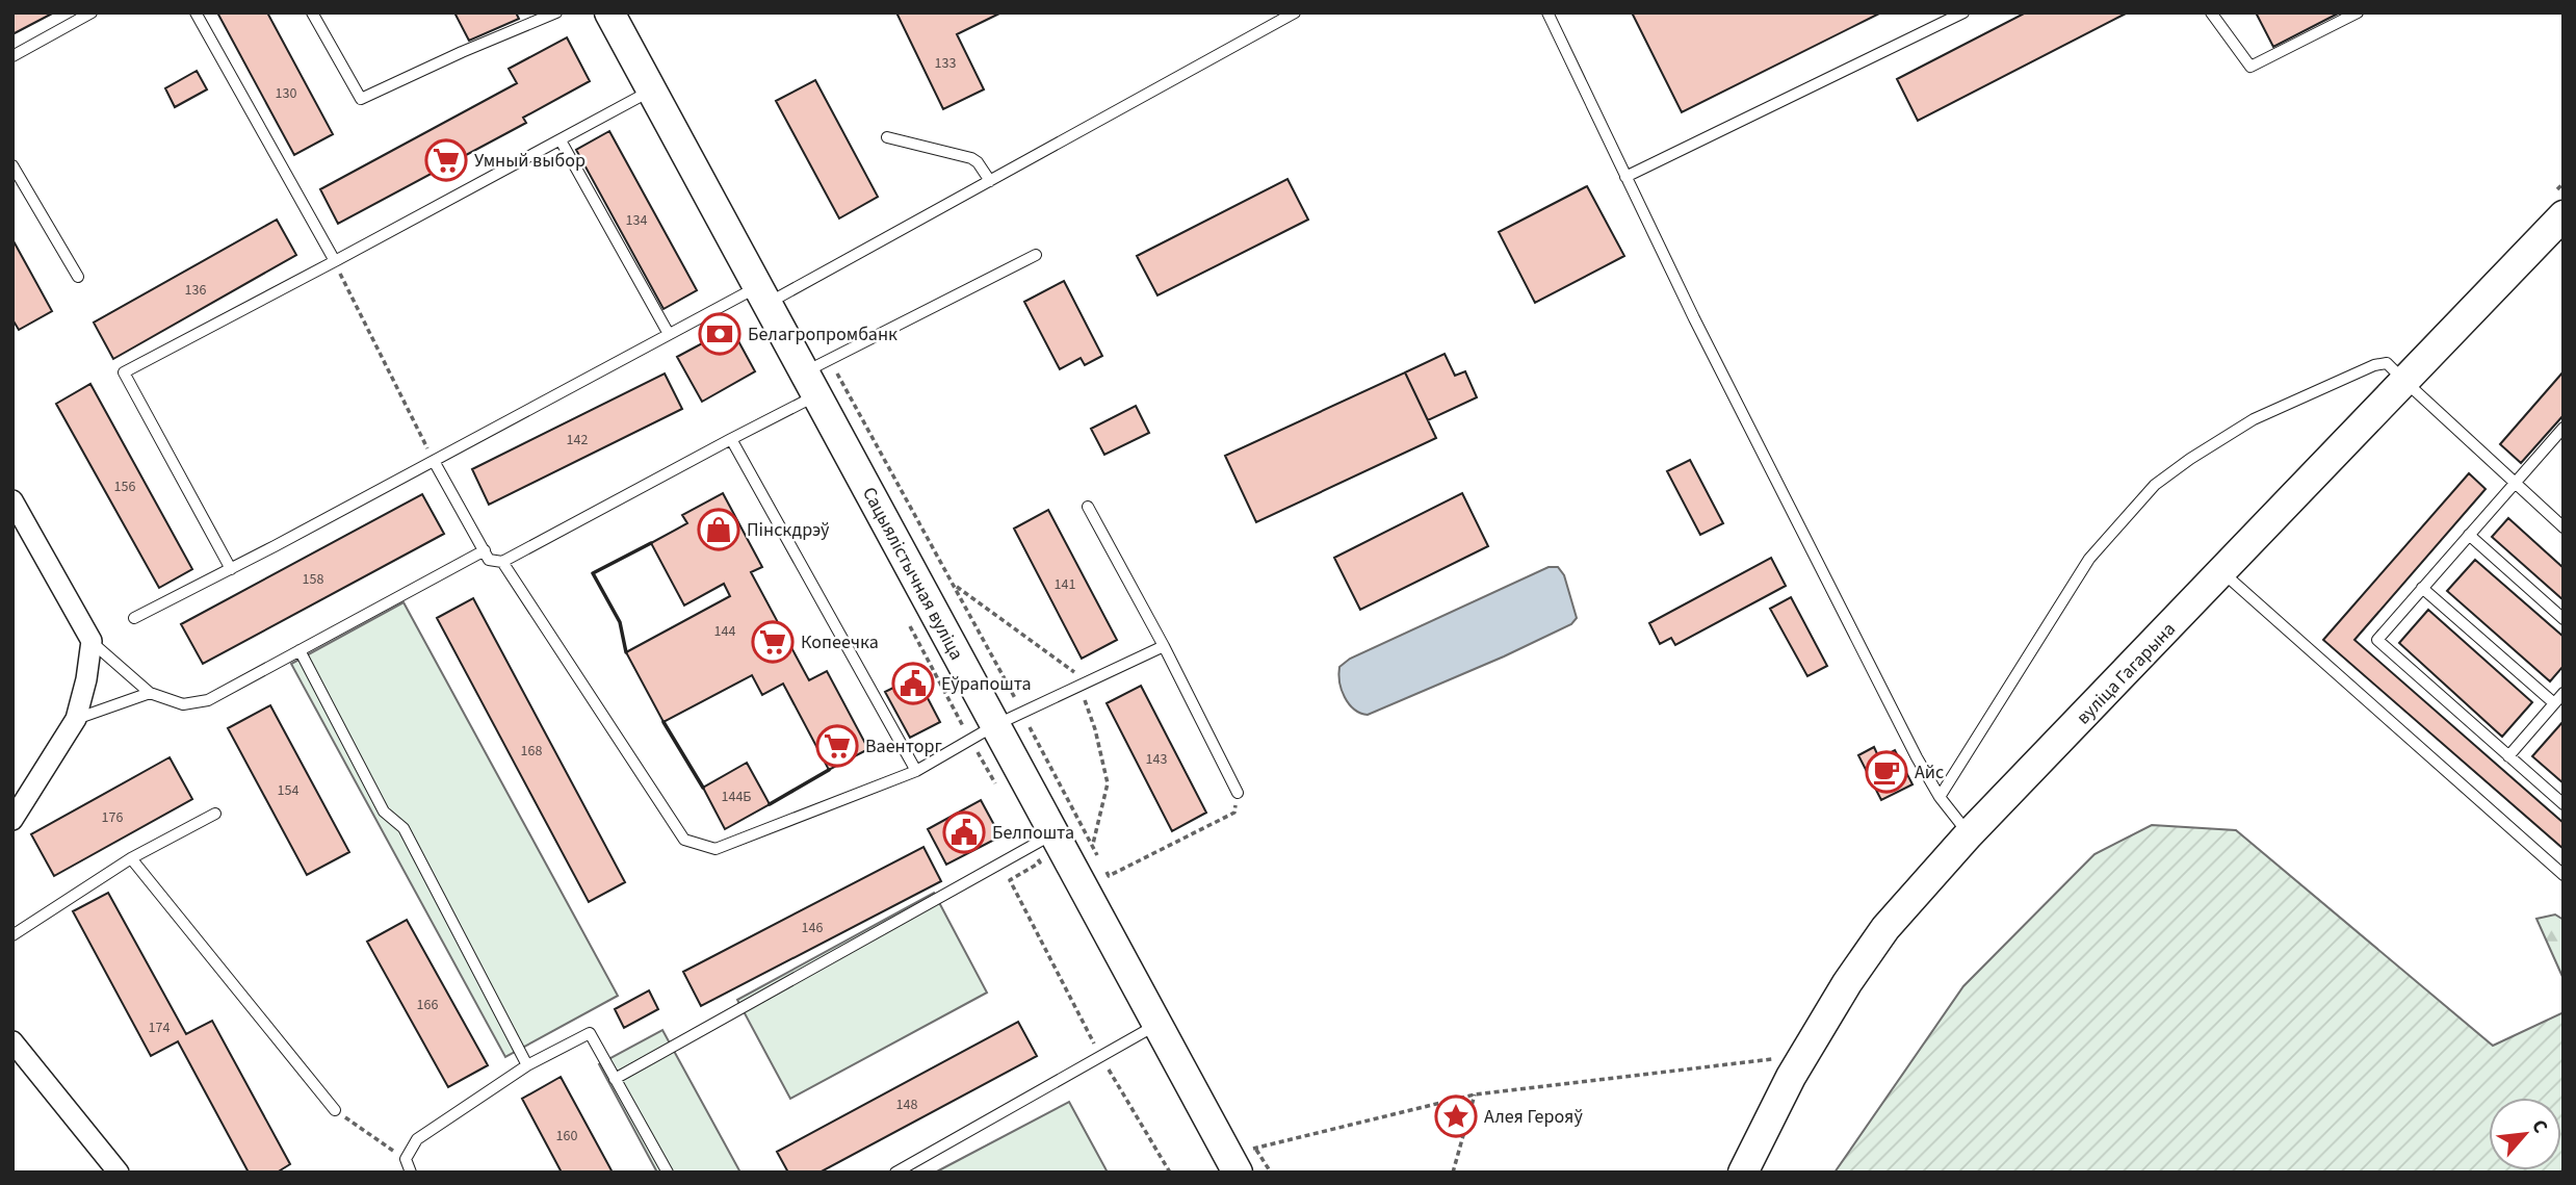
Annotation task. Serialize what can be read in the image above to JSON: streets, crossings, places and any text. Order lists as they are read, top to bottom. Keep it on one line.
{"streets":{"main road":["Сацыялістычная вуліца","вуліца Гагарына"]},"places":{"supermarket":["Умный выбор","Копеечка","Ваенторг"],"bank":["Белагропромбанк"],"shop":["Пінскдрэў"],"public building":["Еўрапошта","Белпошта"],"cafe":["Айс"],"place":["Алея Герояў"]},"house_numbers":["133","130","134","136","142","156","158","141","144","168","143","154","144Б","176","146","166","174","148","160"],"north":"top right"}
